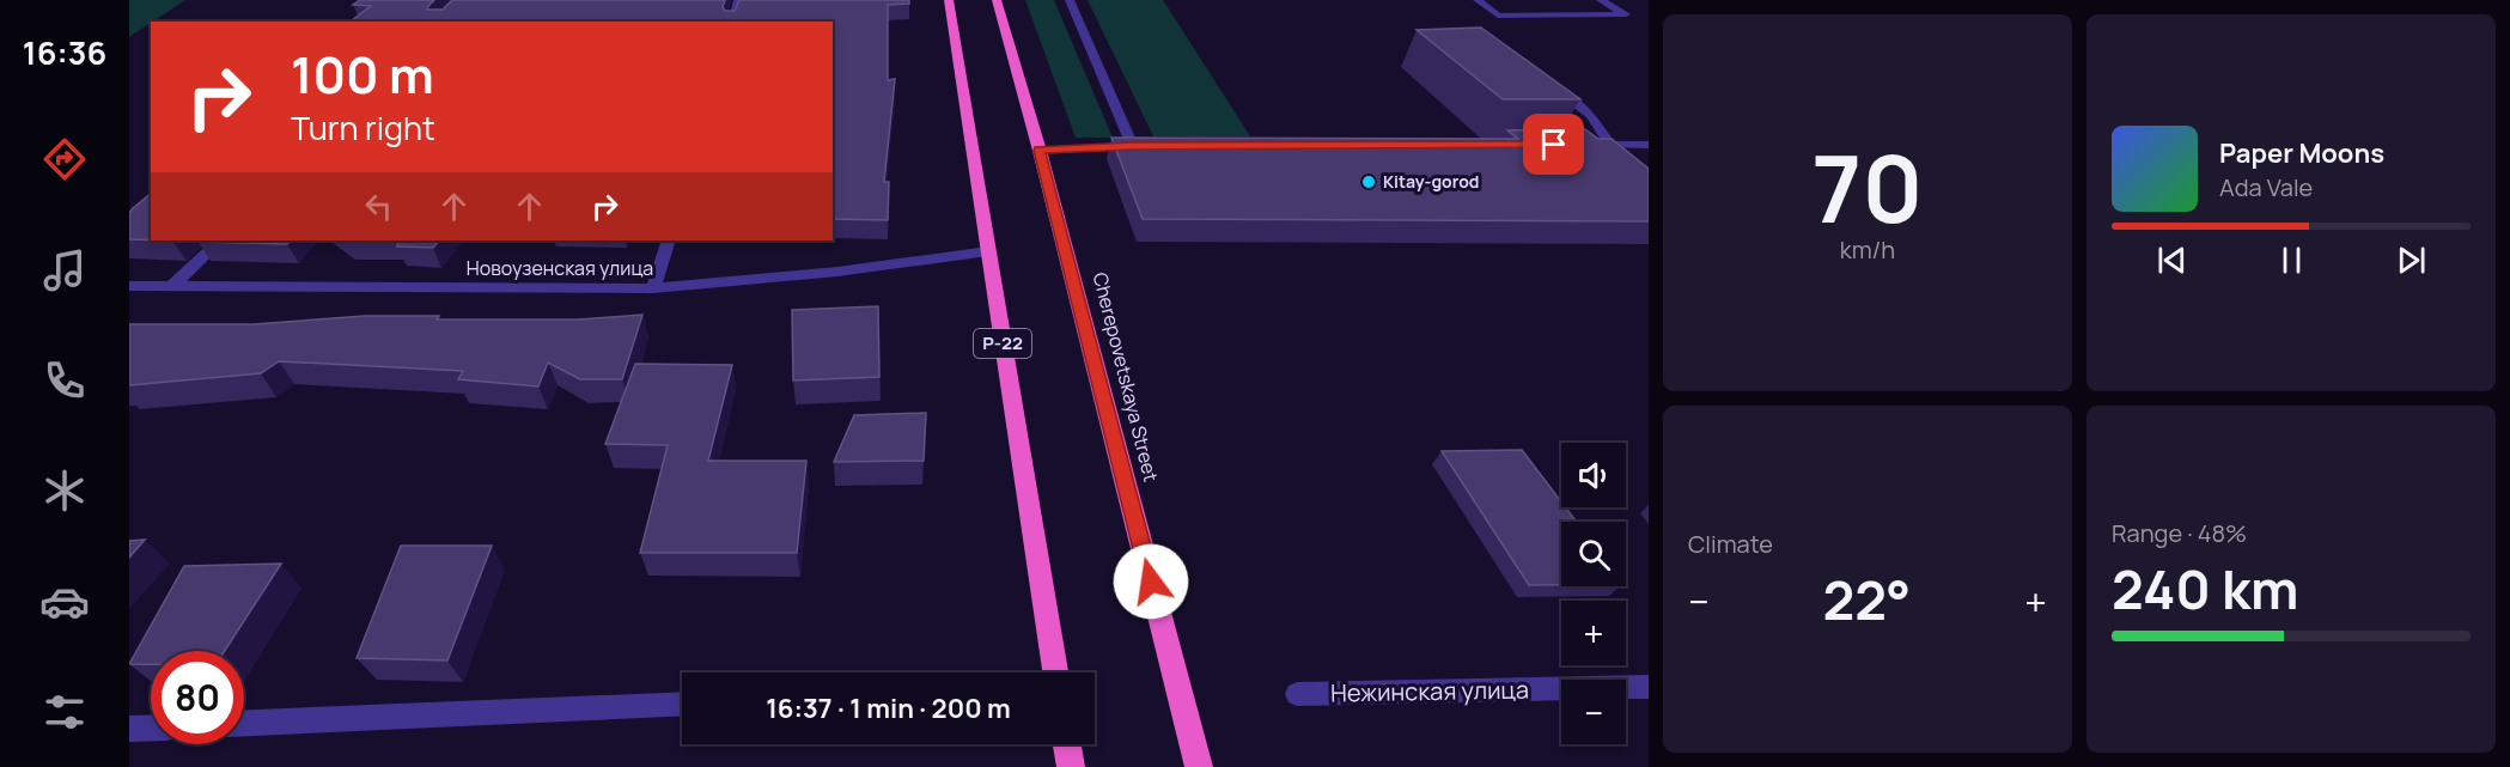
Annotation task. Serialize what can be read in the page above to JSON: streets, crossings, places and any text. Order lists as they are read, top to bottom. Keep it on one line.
{"streets":{"highway":["Р-22","Cherepovetskaya Street"],"street":["Новоузенская улица","Нежинская улица"]},"crossings":[["Новоузенская улица","Р-22"]],"places":["Kitay-gorod"],"page":{"tabs":"16:36","tile":[["70","km/h"],"Climate",["Range · 48%","240 km"]],"turn":["100 m","Turn right"],"song":["Paper Moons","Ada Vale"],"map_buttons":["+","−"],"heat":["−","22°","+"],"limit":"80","trip":"16:37 · 1 min · 200 m"}}
